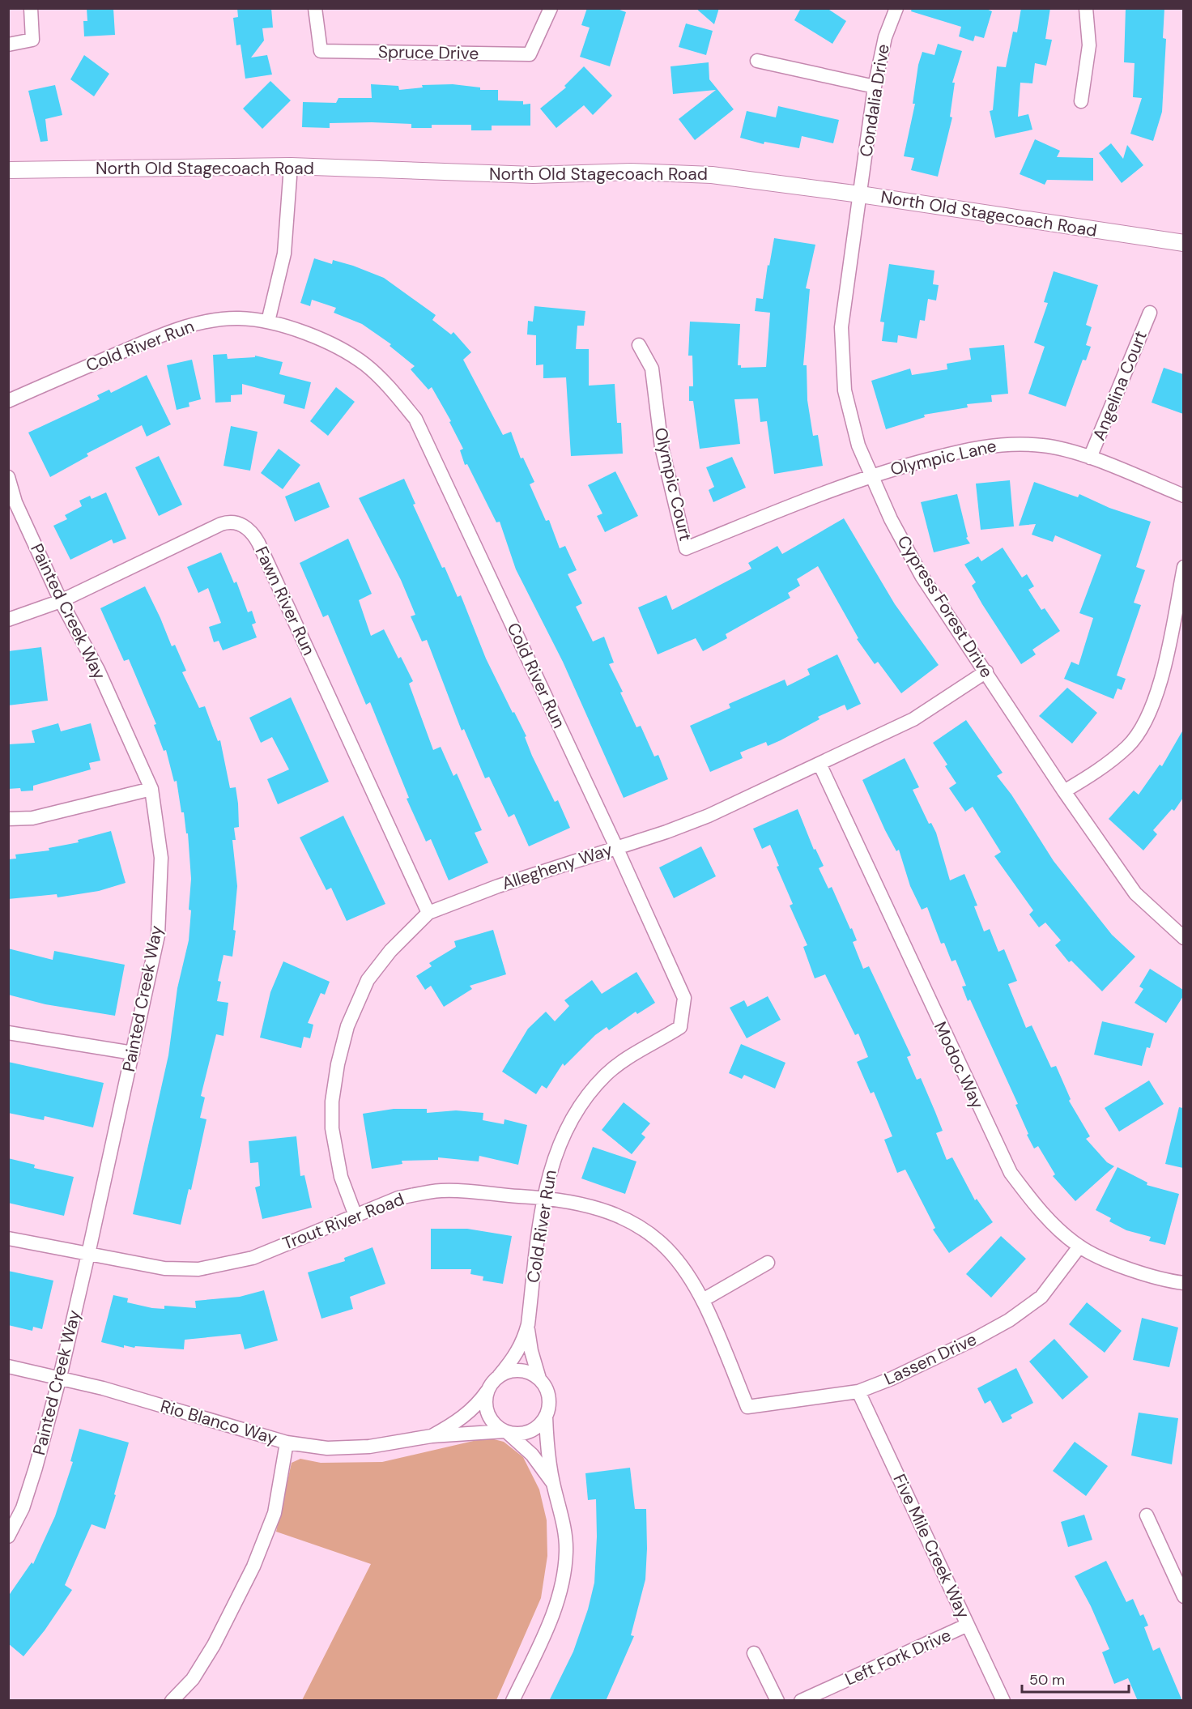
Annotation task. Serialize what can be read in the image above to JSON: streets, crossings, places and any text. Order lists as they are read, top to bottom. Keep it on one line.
{"streets":{"street":["Spruce Drive","Condalia Drive","North Old Stagecoach Road","Cold River Run","Angelina Court","Olympic Lane","Olympic Court","Fawn River Run","Cypress Forest Drive","Painted Creek Way","Allegheny Way","Modoc Way","Trout River Road","Lassen Drive","Rio Blanco Way","Five Mile Creek Way","Left Fork Drive"]},"crossings":[["Condalia Drive","North Old Stagecoach Road"],["Condalia Drive","Cypress Forest Drive"],["North Old Stagecoach Road","Cypress Forest Drive"],["Cold River Run","Allegheny Way"],["Cold River Run","Trout River Road"],["Cold River Run","Rio Blanco Way"],["Angelina Court","Olympic Lane"],["Olympic Lane","Olympic Court"],["Olympic Lane","Cypress Forest Drive"],["Olympic Court","Cypress Forest Drive"],["Fawn River Run","Painted Creek Way"],["Fawn River Run","Allegheny Way"],["Cypress Forest Drive","Allegheny Way"],["Painted Creek Way","Trout River Road"],["Painted Creek Way","Rio Blanco Way"],["Allegheny Way","Modoc Way"],["Allegheny Way","Trout River Road"],["Modoc Way","Lassen Drive"],["Trout River Road","Lassen Drive"],["Lassen Drive","Five Mile Creek Way"],["Five Mile Creek Way","Left Fork Drive"]],"scale_bar":"50 m"}
